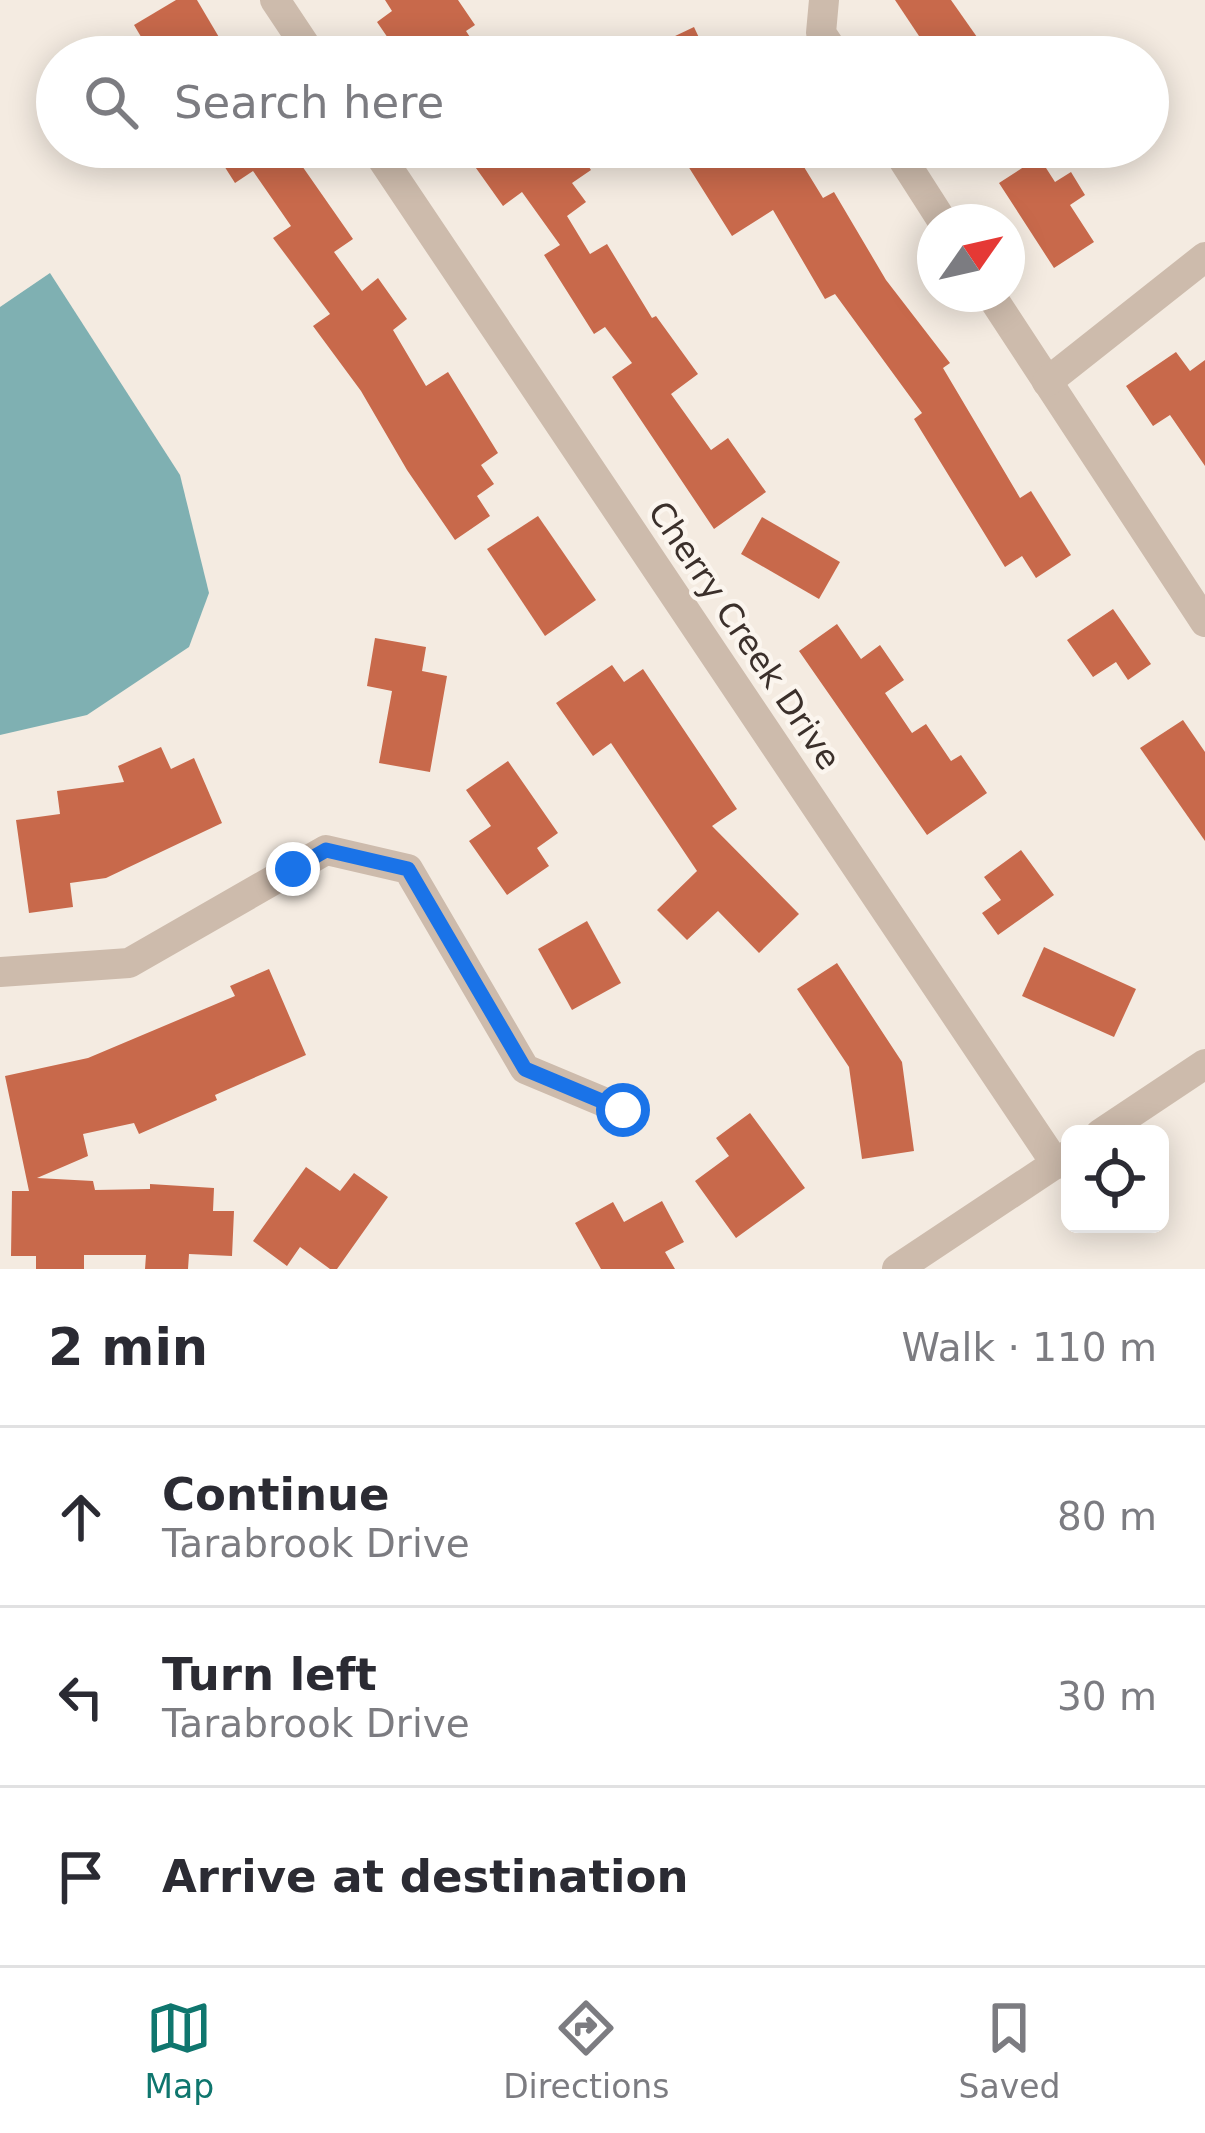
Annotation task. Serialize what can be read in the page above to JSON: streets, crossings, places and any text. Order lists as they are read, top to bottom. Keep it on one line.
{"streets":{"street":["Cherry Creek Drive"]},"north":"top right","page":{"search":"Search here","heading":["2 min","Walk · 110 m"],"list":[["Continue","Tarabrook Drive","80 m"],["Turn left","Tarabrook Drive","30 m"],"Arrive at destination"],"nav":["Map","Directions","Saved"]}}
